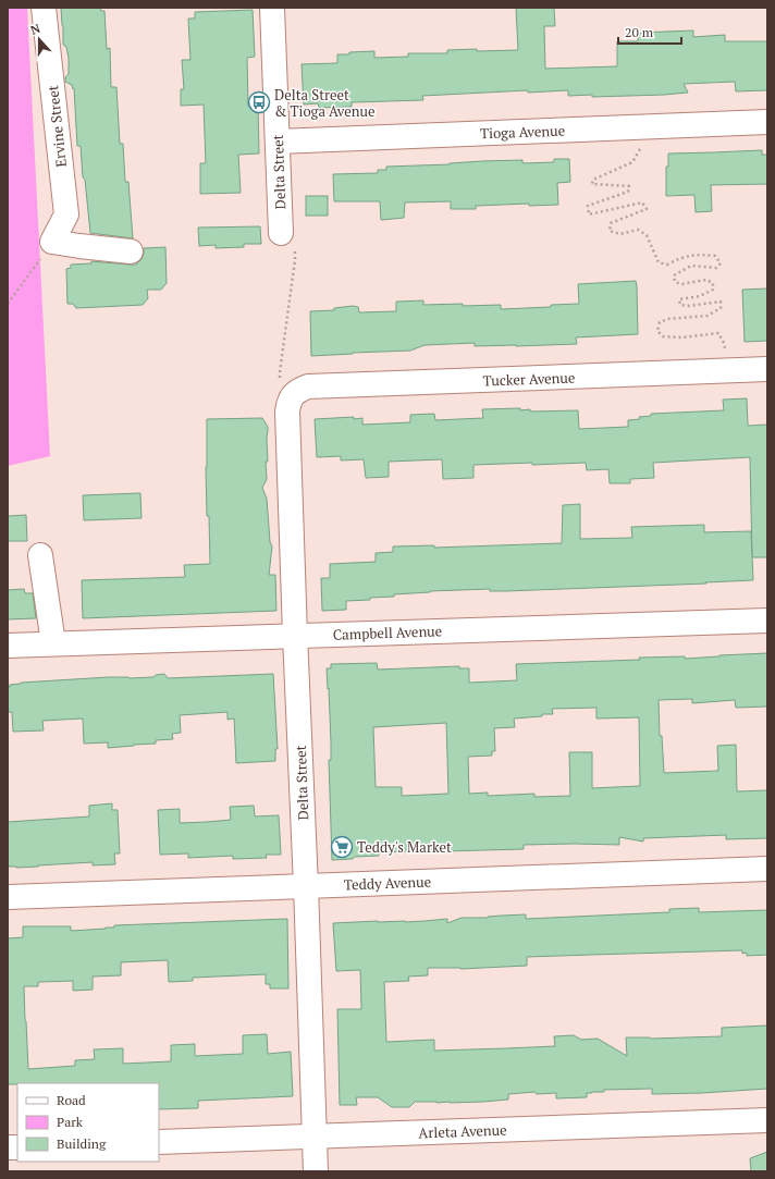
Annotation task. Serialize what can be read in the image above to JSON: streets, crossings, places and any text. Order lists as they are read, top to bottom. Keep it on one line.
{"streets":{"street":["Ervine Street","Tioga Avenue","Delta Street","Tucker Avenue","Campbell Avenue","Teddy Avenue","Arleta Avenue"]},"crossings":[["Tioga Avenue","Delta Street"],["Delta Street","Tucker Avenue"],["Delta Street","Campbell Avenue"],["Delta Street","Teddy Avenue"],["Delta Street","Arleta Avenue"]],"places":{"bus stop":["Delta Street & Tioga Avenue"],"supermarket":["Teddy's Market"]},"legend":["Road","Park","Building"],"scale_bar":"20 m","north":"top"}
